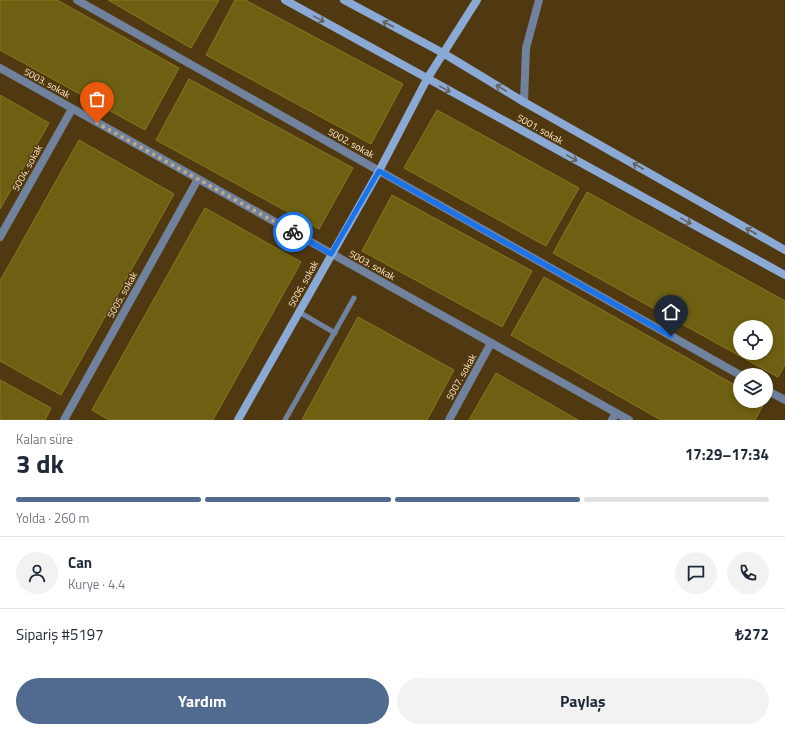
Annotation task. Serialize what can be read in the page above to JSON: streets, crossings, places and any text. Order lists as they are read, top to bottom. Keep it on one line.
{"streets":{"street":["5003. sokak","5001. sokak","5002. sokak","5004. sokak","5006. sokak","5005. sokak","5007. sokak"]},"crossings":[["5003. sokak","5004. sokak"],["5003. sokak","5006. sokak"],["5003. sokak","5005. sokak"],["5003. sokak","5007. sokak"],["5001. sokak","5006. sokak"],["5002. sokak","5006. sokak"]],"page":{"heading":["3 dk","Kalan süre","17:29–17:34"],"panel":["Can","Kurye · 4.4","Sipariş #5197","₺272"],"bar":"Yolda · 260 m","buttons":["Yardım","Paylaş"]}}
